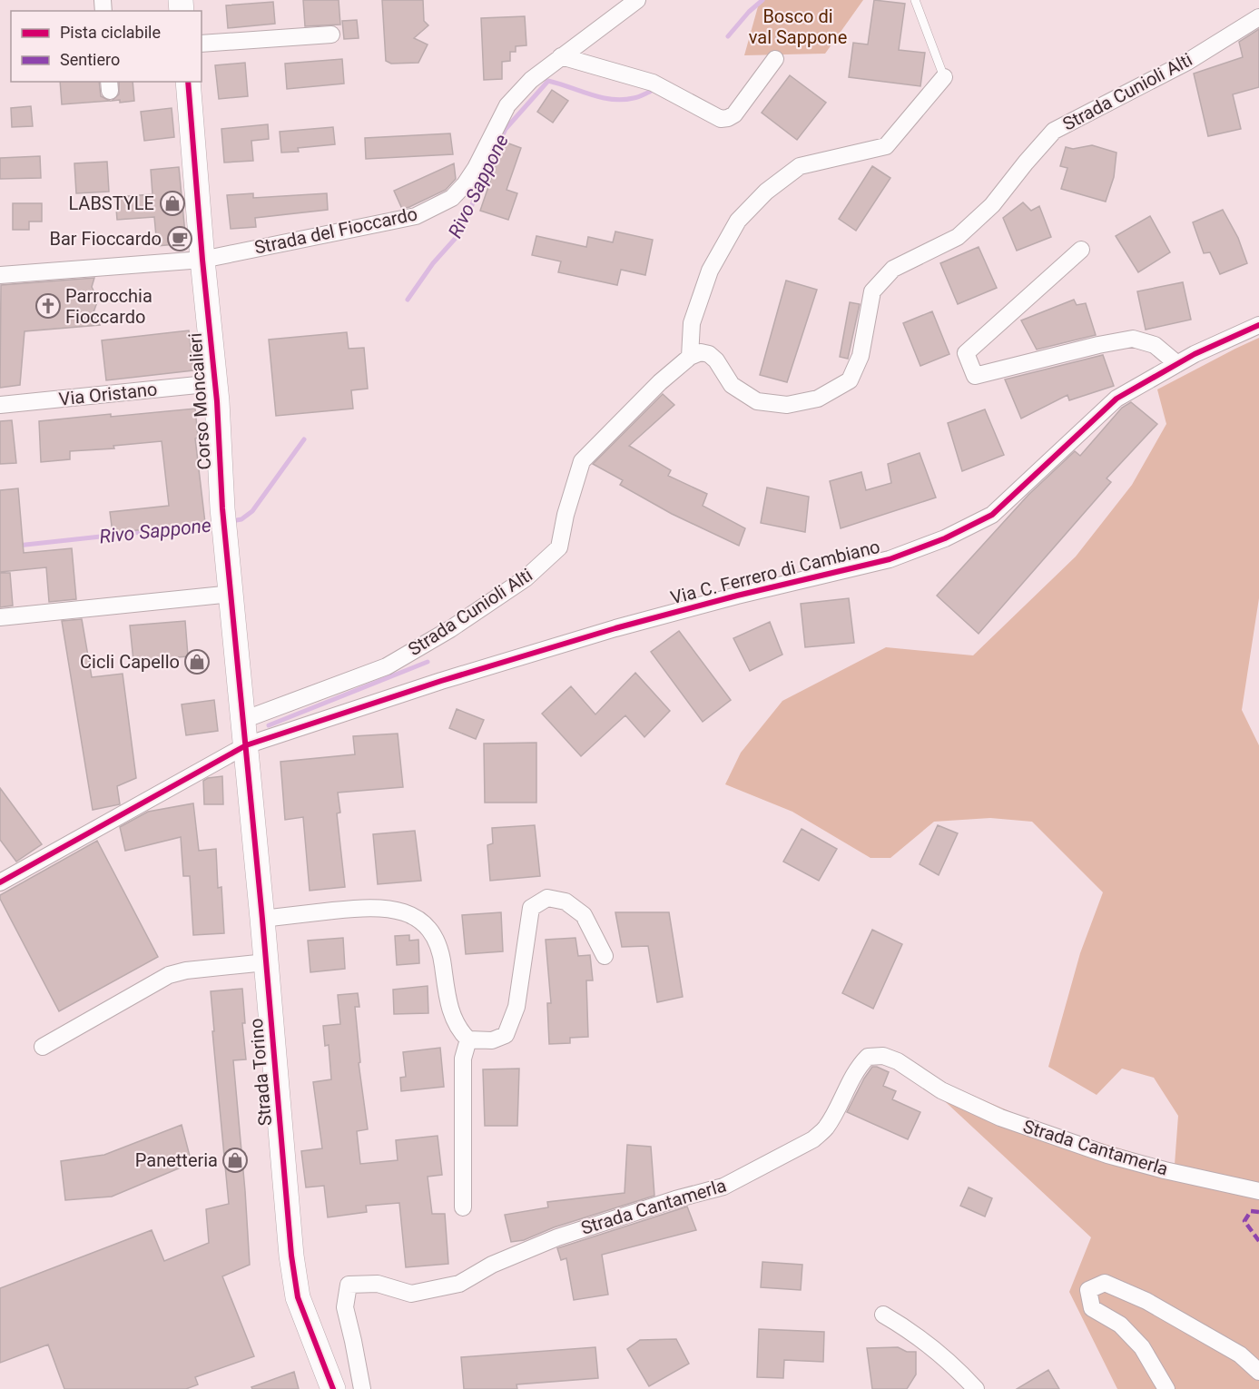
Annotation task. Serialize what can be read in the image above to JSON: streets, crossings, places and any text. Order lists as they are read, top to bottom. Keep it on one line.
{"streets":{"main road":["Corso Moncalieri","Strada Torino"],"street":["Strada Cunioli Alti","Strada del Fioccardo","Via Oristano","Via C. Ferrero di Cambiano","Strada Cantamerla"]},"crossings":[["Strada Cunioli Alti","Corso Moncalieri"],["Strada Cunioli Alti","Strada Torino"],["Strada del Fioccardo","Corso Moncalieri"],["Via Oristano","Corso Moncalieri"],["Corso Moncalieri","Strada Torino"],["Via C. Ferrero di Cambiano","Strada Torino"]],"water":["Rivo Sappone"],"parks":["Bosco di val Sappone"],"places":{"shop":["LABSTYLE","Cicli Capello","Panetteria"],"cafe":["Bar Fioccardo"],"church":["Parrocchia Fioccardo"]},"legend":["Pista ciclabile","Sentiero"]}
